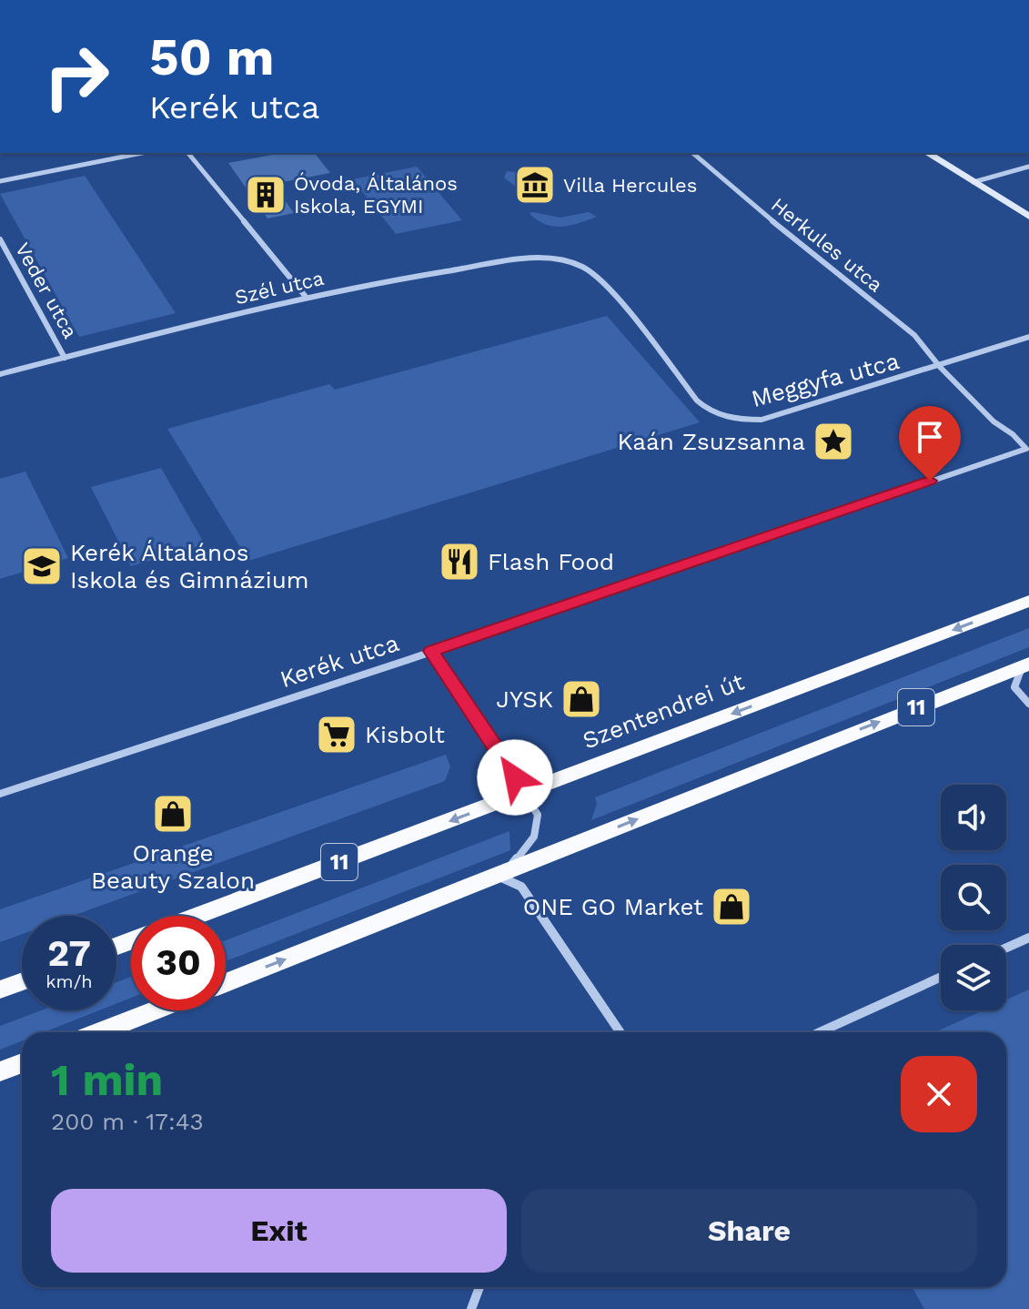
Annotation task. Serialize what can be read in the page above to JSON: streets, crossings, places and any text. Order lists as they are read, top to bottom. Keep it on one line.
{"streets":{"main road":["11","Szentendrei út"],"street":["Herkules utca","Szél utca","Veder utca","Meggyfa utca","Kerék utca"]},"crossings":[["Herkules utca","Meggyfa utca"],["Herkules utca","Kerék utca"],["Szél utca","Veder utca"],["Szél utca","Meggyfa utca"],["Meggyfa utca","Kerék utca"]],"places":{"museum":["Villa Hercules"],"building":["Óvoda, Általános Iskola, EGYMI"],"place":["Kaán Zsuzsanna"],"restaurant":["Flash Food"],"school or university":["Kerék Általános Iskola és Gimnázium"],"shop":["JYSK","Orange Beauty Szalon","ONE GO Market"],"supermarket":["Kisbolt"]},"page":{"turn":["50 m","Kerék utca"],"speed":"27 km/h","limit":"30","heading":["1 min","200 m · 17:43"],"buttons":["Exit","Share"]}}
